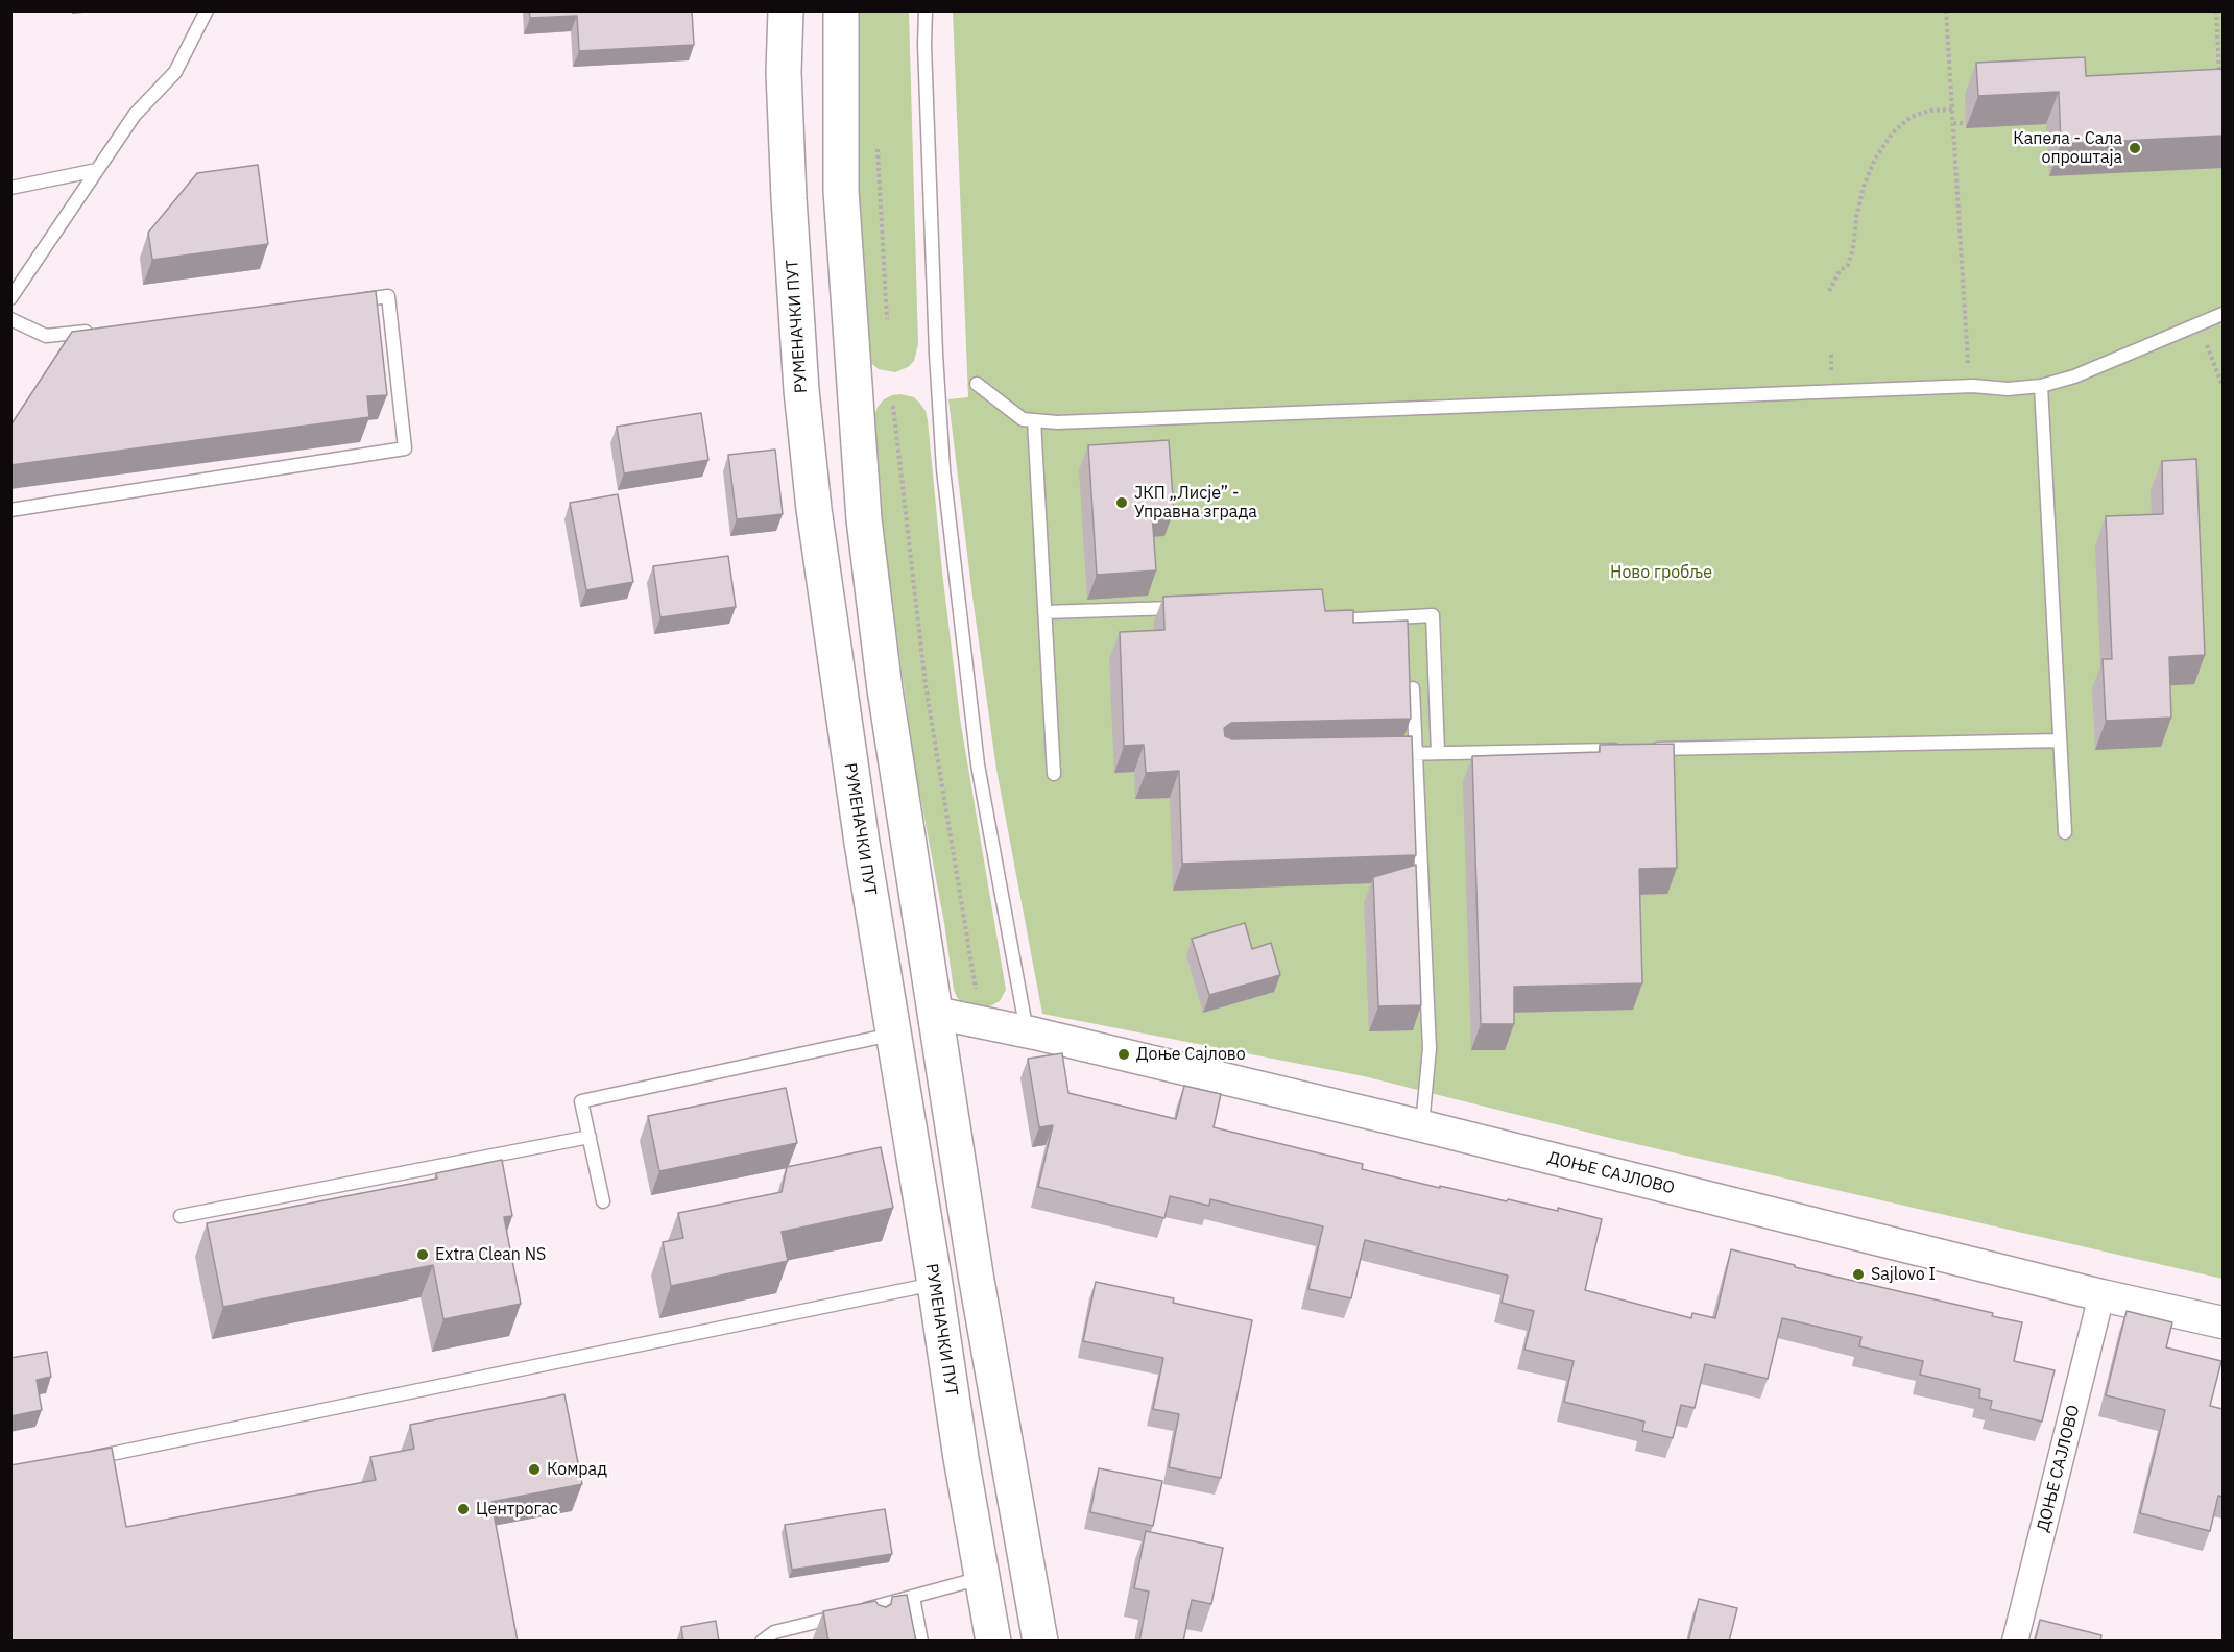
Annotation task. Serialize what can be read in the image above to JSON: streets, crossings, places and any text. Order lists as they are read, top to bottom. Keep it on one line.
{"streets":{"main road":["РУМЕНАЧКИ ПУТ"],"street":["ДОЊЕ САЈЛОВО"]},"parks":["Ново гробље"],"places":["Капела - Сала опроштаја","ЈКП „Лисје” - Управна зграда","Доње Сајлово","Extra Clean NS","Sajlovo I","Комрад","Центрогас"]}
